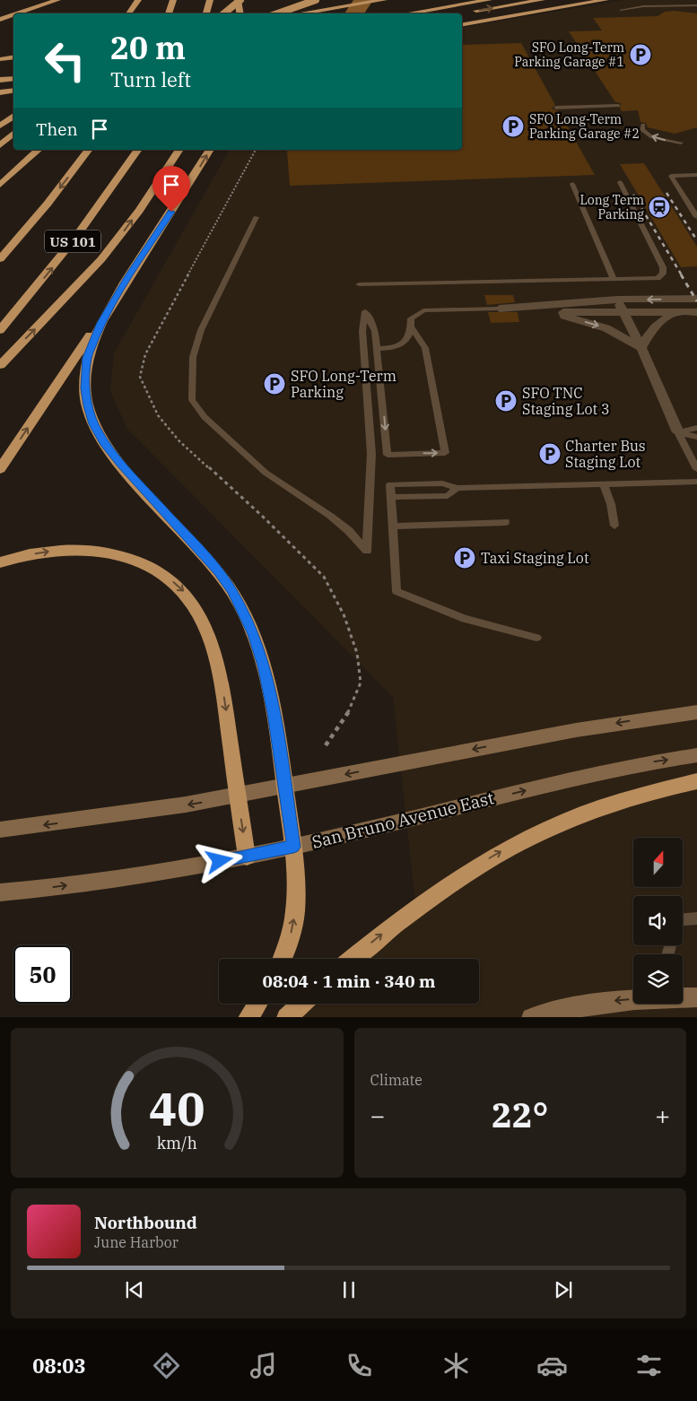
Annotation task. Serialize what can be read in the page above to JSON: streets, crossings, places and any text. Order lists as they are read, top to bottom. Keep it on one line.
{"streets":{"highway":["US 101"],"street":["San Bruno Avenue East"]},"places":{"parking":["SFO Long-Term Parking Garage #1","SFO Long-Term Parking Garage #2","SFO Long-Term Parking","SFO TNC Staging Lot 3","Charter Bus Staging Lot","Taxi Staging Lot"],"station":["Long Term Parking"]},"north":"top","page":{"turn":["20 m","Turn left"],"then":"Then","limit":"50","trip":"08:04 · 1 min · 340 m","tile":"Climate","heat":["−","22°","+"],"song":["Northbound","June Harbor"],"tabs":"08:03","gauge":["40","km/h"]}}
